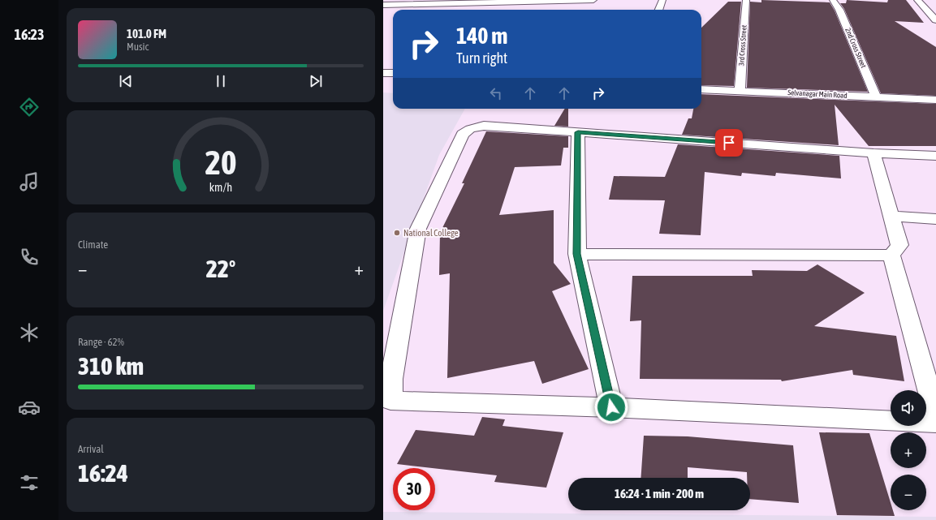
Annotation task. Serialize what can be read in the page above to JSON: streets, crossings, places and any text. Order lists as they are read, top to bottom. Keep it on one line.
{"streets":{"street":["3rd Cross Street","2nd Cross Street","Selvanagar Main Road"]},"crossings":[["3rd Cross Street","Selvanagar Main Road"],["2nd Cross Street","Selvanagar Main Road"]],"places":["National College"],"page":{"tabs":"16:23","turn":["140 m","Turn right"],"song":["101.0 FM","Music"],"tile":["Climate",["Range · 62%","310 km"],["Arrival","16:24"]],"heat":["−","22°","+"],"map_buttons":["+","−"],"limit":"30","trip":"16:24 · 1 min · 200 m","gauge":["20","km/h"]}}
